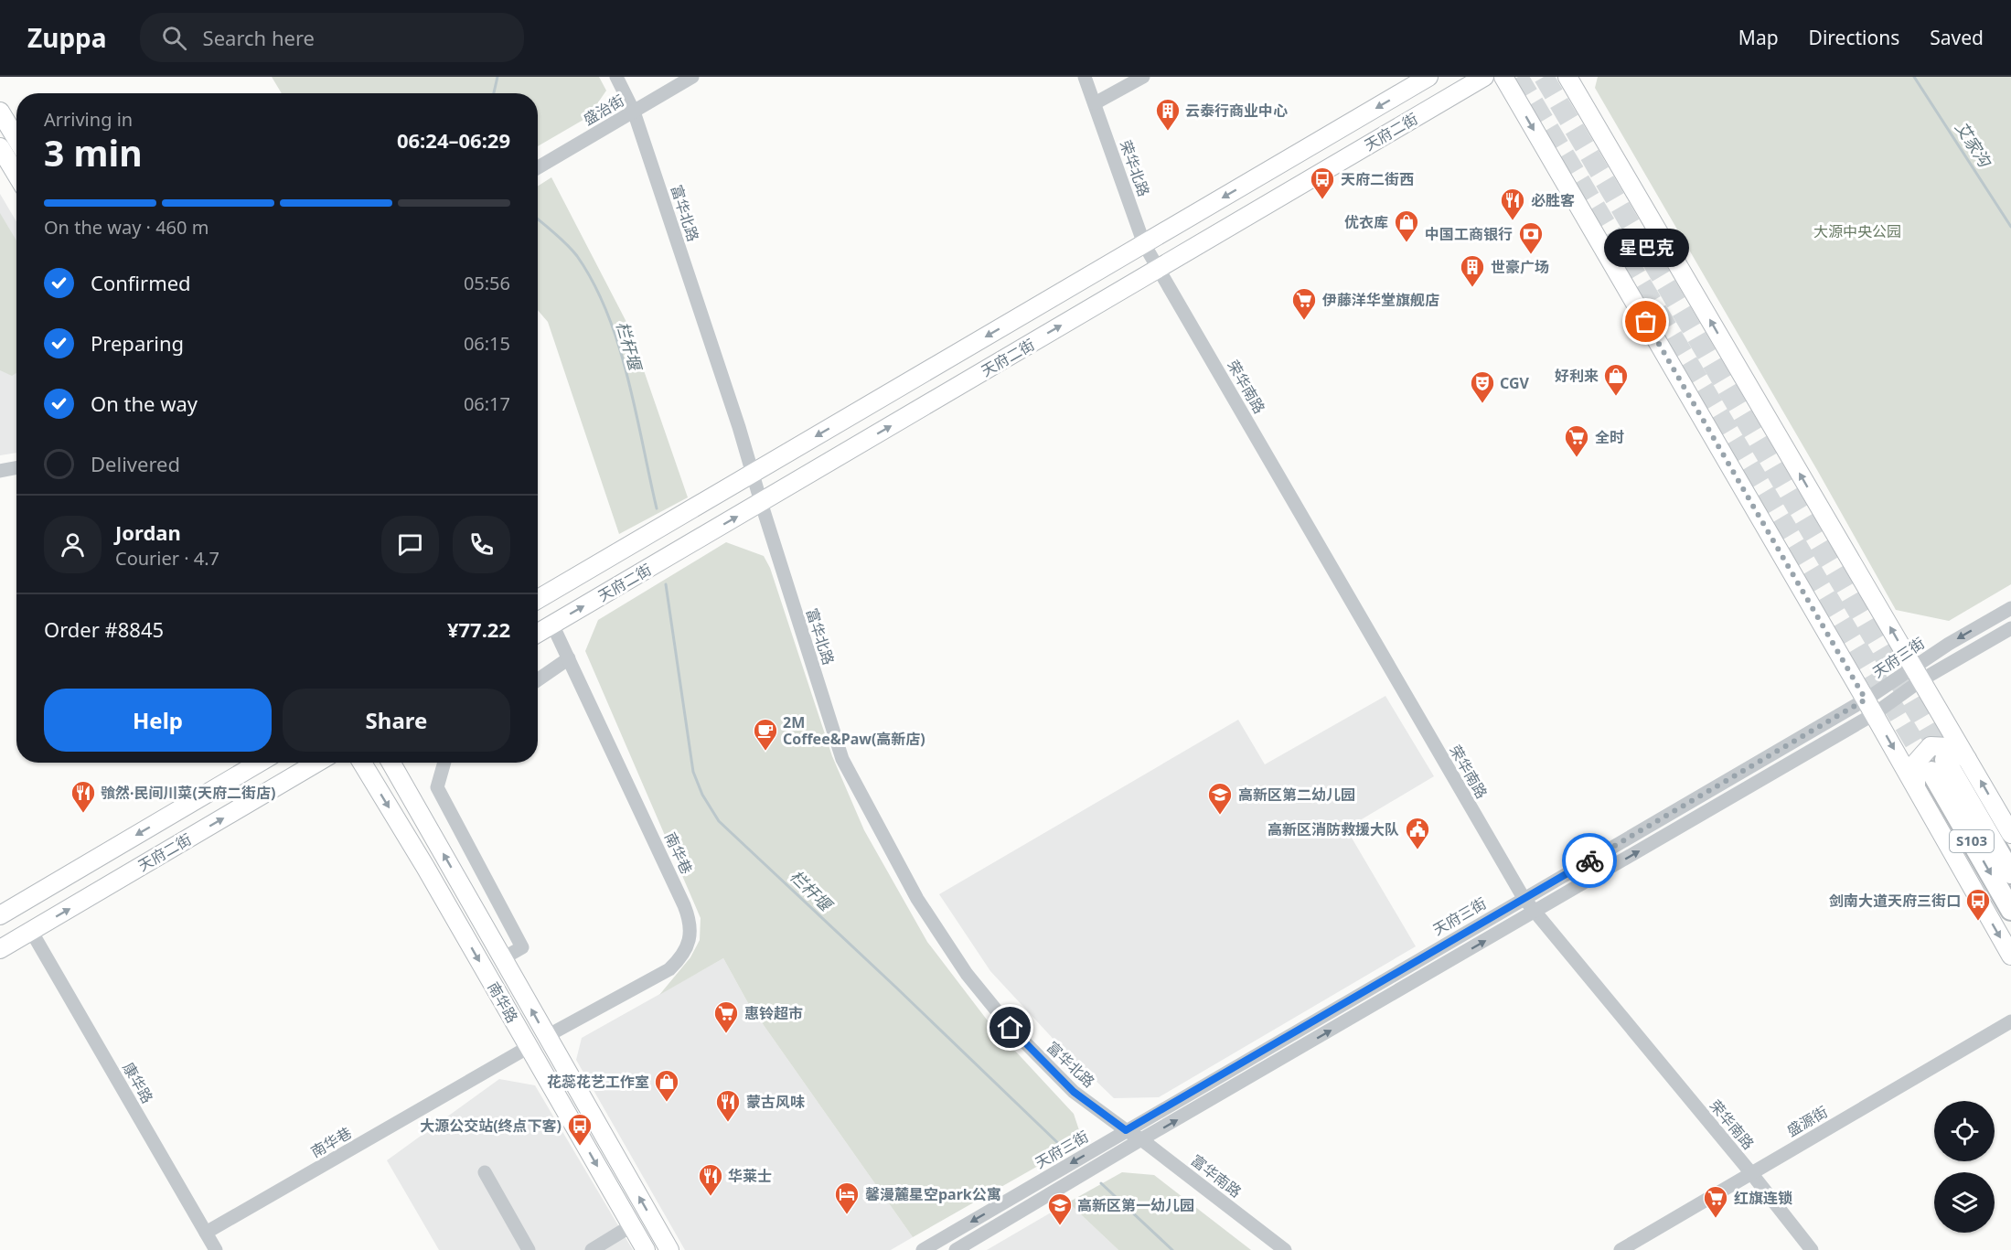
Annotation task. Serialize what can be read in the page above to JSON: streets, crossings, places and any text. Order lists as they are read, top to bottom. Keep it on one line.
{"streets":{"highway":["S103"],"main road":["天府二街","南华路"],"street":["盛治街","荣华北路","富华北路","荣华南路","天府三街","南华巷","康华路","盛源街","富华南路"]},"crossings":[["盛治街","富华北路"],["天府二街","荣华北路"],["天府二街","富华北路"],["天府二街","荣华南路"],["天府二街","南华巷"],["天府二街","康华路"],["荣华北路","荣华南路"],["富华北路","天府三街"],["富华北路","富华南路"],["荣华南路","天府三街"],["荣华南路","盛源街"],["天府三街","富华南路"],["南华巷","南华路"],["南华巷","康华路"]],"water":["艾家沟","栏杆堰"],"parks":["大源中央公园"],"places":{"building":["云泰行商业中心","世豪广场"],"bus stop":["天府二街西","剑南大道天府三街口","大源公交站(终点下客)"],"restaurant":["必胜客","飸然·民间川菜(天府二街店)","蒙古风味","华莱士"],"shop":["优衣库","好利来","花蕊花艺工作室"],"bank":["中国工商银行"],"supermarket":["伊藤洋华堂旗舰店","全时","惠铃超市","红旗连锁"],"other":["星巴克"],"theatre":["CGV"],"cafe":["2M Coffee&Paw(高新店)"],"school or university":["高新区第二幼儿园","高新区第一幼儿园"],"public building":["高新区消防救援大队"],"hotel":["馨漫麓星空park公寓"]},"page":{"header":"Zuppa","search":"Search here","nav":["Map","Directions","Saved"],"heading":["3 min","Arriving in","06:24–06:29"],"panel":["Jordan","Courier · 4.7","Order #8845","¥77.22"],"bar":"On the way · 460 m","bubble":"星巴克","list":[["Confirmed","05:56"],["Preparing","06:15"],["On the way","06:17"],"Delivered"],"buttons":["Help","Share"]}}
